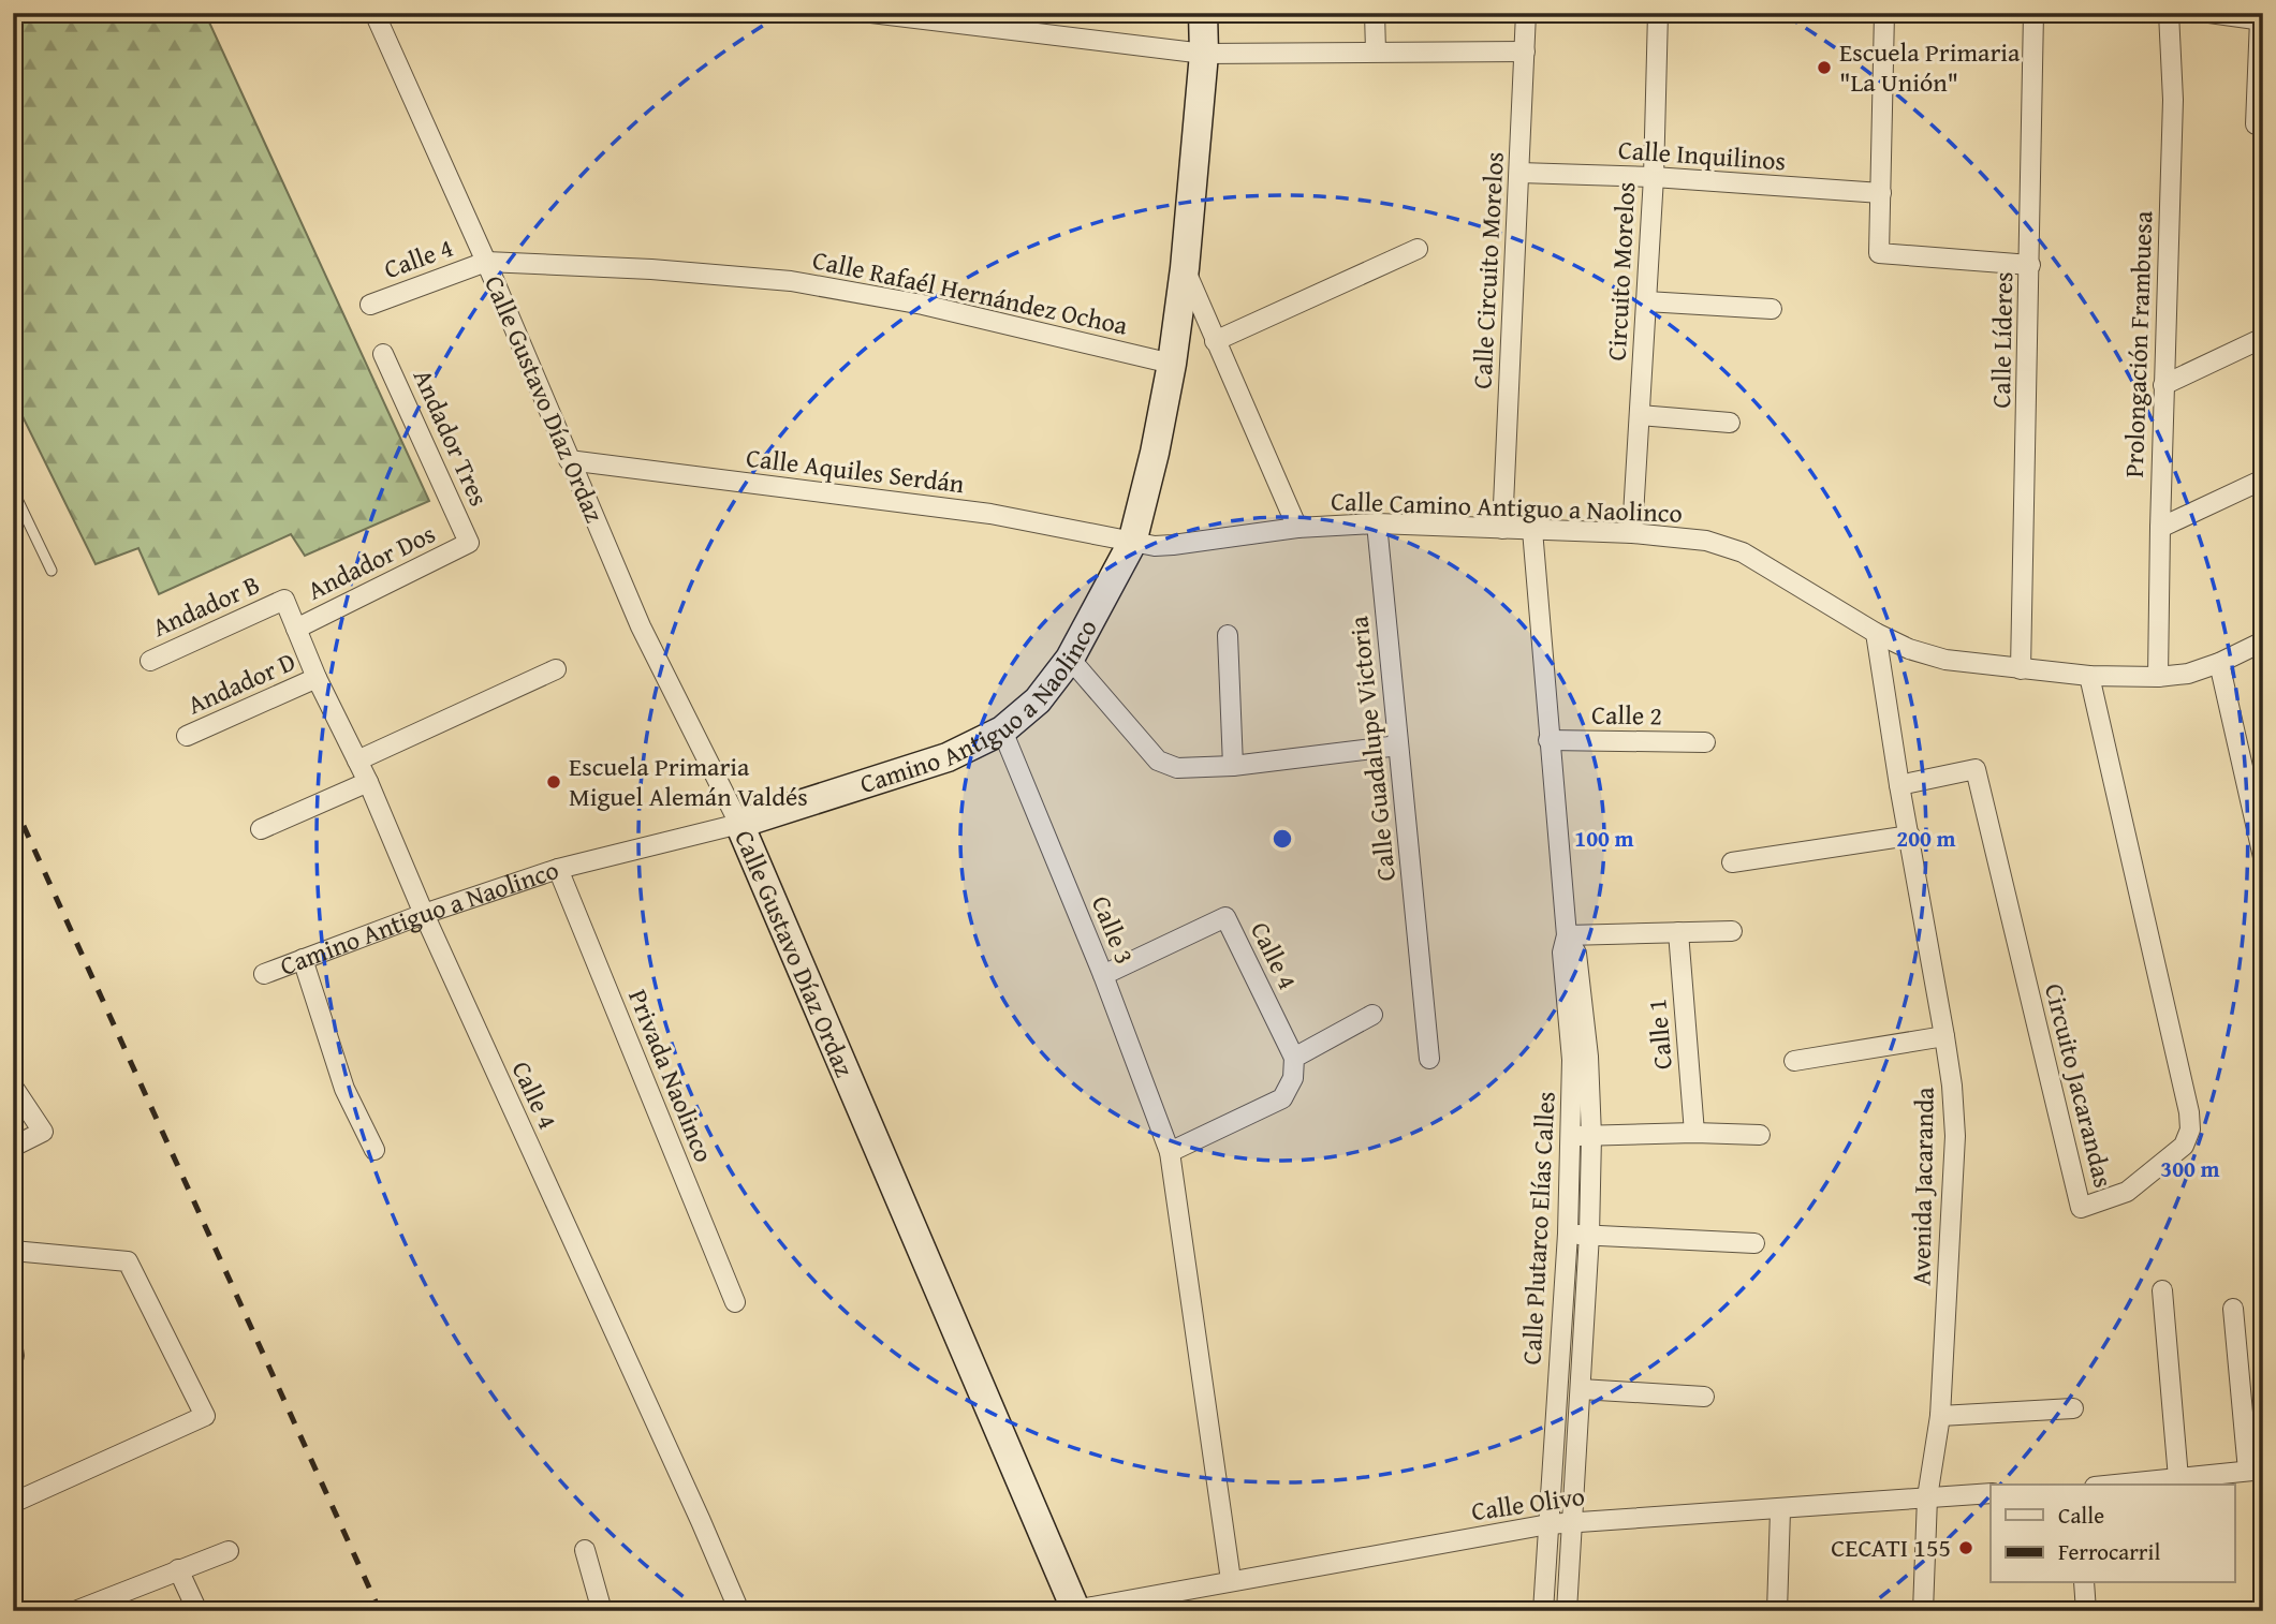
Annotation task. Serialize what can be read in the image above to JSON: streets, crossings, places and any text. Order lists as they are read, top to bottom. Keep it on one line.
{"streets":{"main road":["Calle Gustavo Díaz Ordaz","Camino Antiguo a Naolinco"],"street":["Calle Inquilinos","Calle 4","Calle Circuito Morelos","Circuito Morelos","Calle Rafaél Hernández Ochoa","Calle Líderes","Prolongación Frambuesa","Andador Tres","Calle Aquiles Serdán","Calle Camino Antiguo a Naolinco","Andador Dos","Andador B","Andador D","Calle 2","Calle Guadalupe Victoria","Calle 3","Calle 1","Privada Naolinco","Circuito Jacarandas","Avenida Jacaranda","Calle Plutarco Elías Calles","Calle Olivo"]},"crossings":[["Calle Inquilinos","Calle Circuito Morelos"],["Calle Inquilinos","Circuito Morelos"],["Calle 4","Calle Rafaél Hernández Ochoa"],["Calle 4","Calle Gustavo Díaz Ordaz"],["Calle 4","Andador Dos"],["Calle 4","Andador B"],["Calle 4","Andador D"],["Calle 4","Camino Antiguo a Naolinco"],["Calle 4","Calle 3"],["Calle Circuito Morelos","Calle Camino Antiguo a Naolinco"],["Circuito Morelos","Calle Camino Antiguo a Naolinco"],["Calle Rafaél Hernández Ochoa","Calle Gustavo Díaz Ordaz"],["Calle Rafaél Hernández Ochoa","Camino Antiguo a Naolinco"],["Calle Líderes","Calle Camino Antiguo a Naolinco"],["Prolongación Frambuesa","Calle Camino Antiguo a Naolinco"],["Calle Gustavo Díaz Ordaz","Calle Aquiles Serdán"],["Calle Gustavo Díaz Ordaz","Camino Antiguo a Naolinco"],["Calle Gustavo Díaz Ordaz","Calle Olivo"],["Andador Tres","Andador Dos"],["Calle Aquiles Serdán","Calle Camino Antiguo a Naolinco"],["Calle Aquiles Serdán","Camino Antiguo a Naolinco"],["Calle Camino Antiguo a Naolinco","Camino Antiguo a Naolinco"],["Calle Camino Antiguo a Naolinco","Calle Guadalupe Victoria"],["Calle Camino Antiguo a Naolinco","Circuito Jacarandas"],["Calle Camino Antiguo a Naolinco","Avenida Jacaranda"],["Calle Camino Antiguo a Naolinco","Calle Plutarco Elías Calles"],["Camino Antiguo a Naolinco","Calle 3"],["Camino Antiguo a Naolinco","Privada Naolinco"],["Calle 2","Calle Plutarco Elías Calles"],["Calle 3","Calle Olivo"],["Circuito Jacarandas","Avenida Jacaranda"],["Avenida Jacaranda","Calle Olivo"],["Calle Plutarco Elías Calles","Calle Olivo"]],"places":["Escuela Primaria \"La Unión\"","Escuela Primaria Miguel Alemán Valdés","CECATI 155"],"legend":["Calle","Ferrocarril"],"rings":["100 m","200 m","300 m"]}
